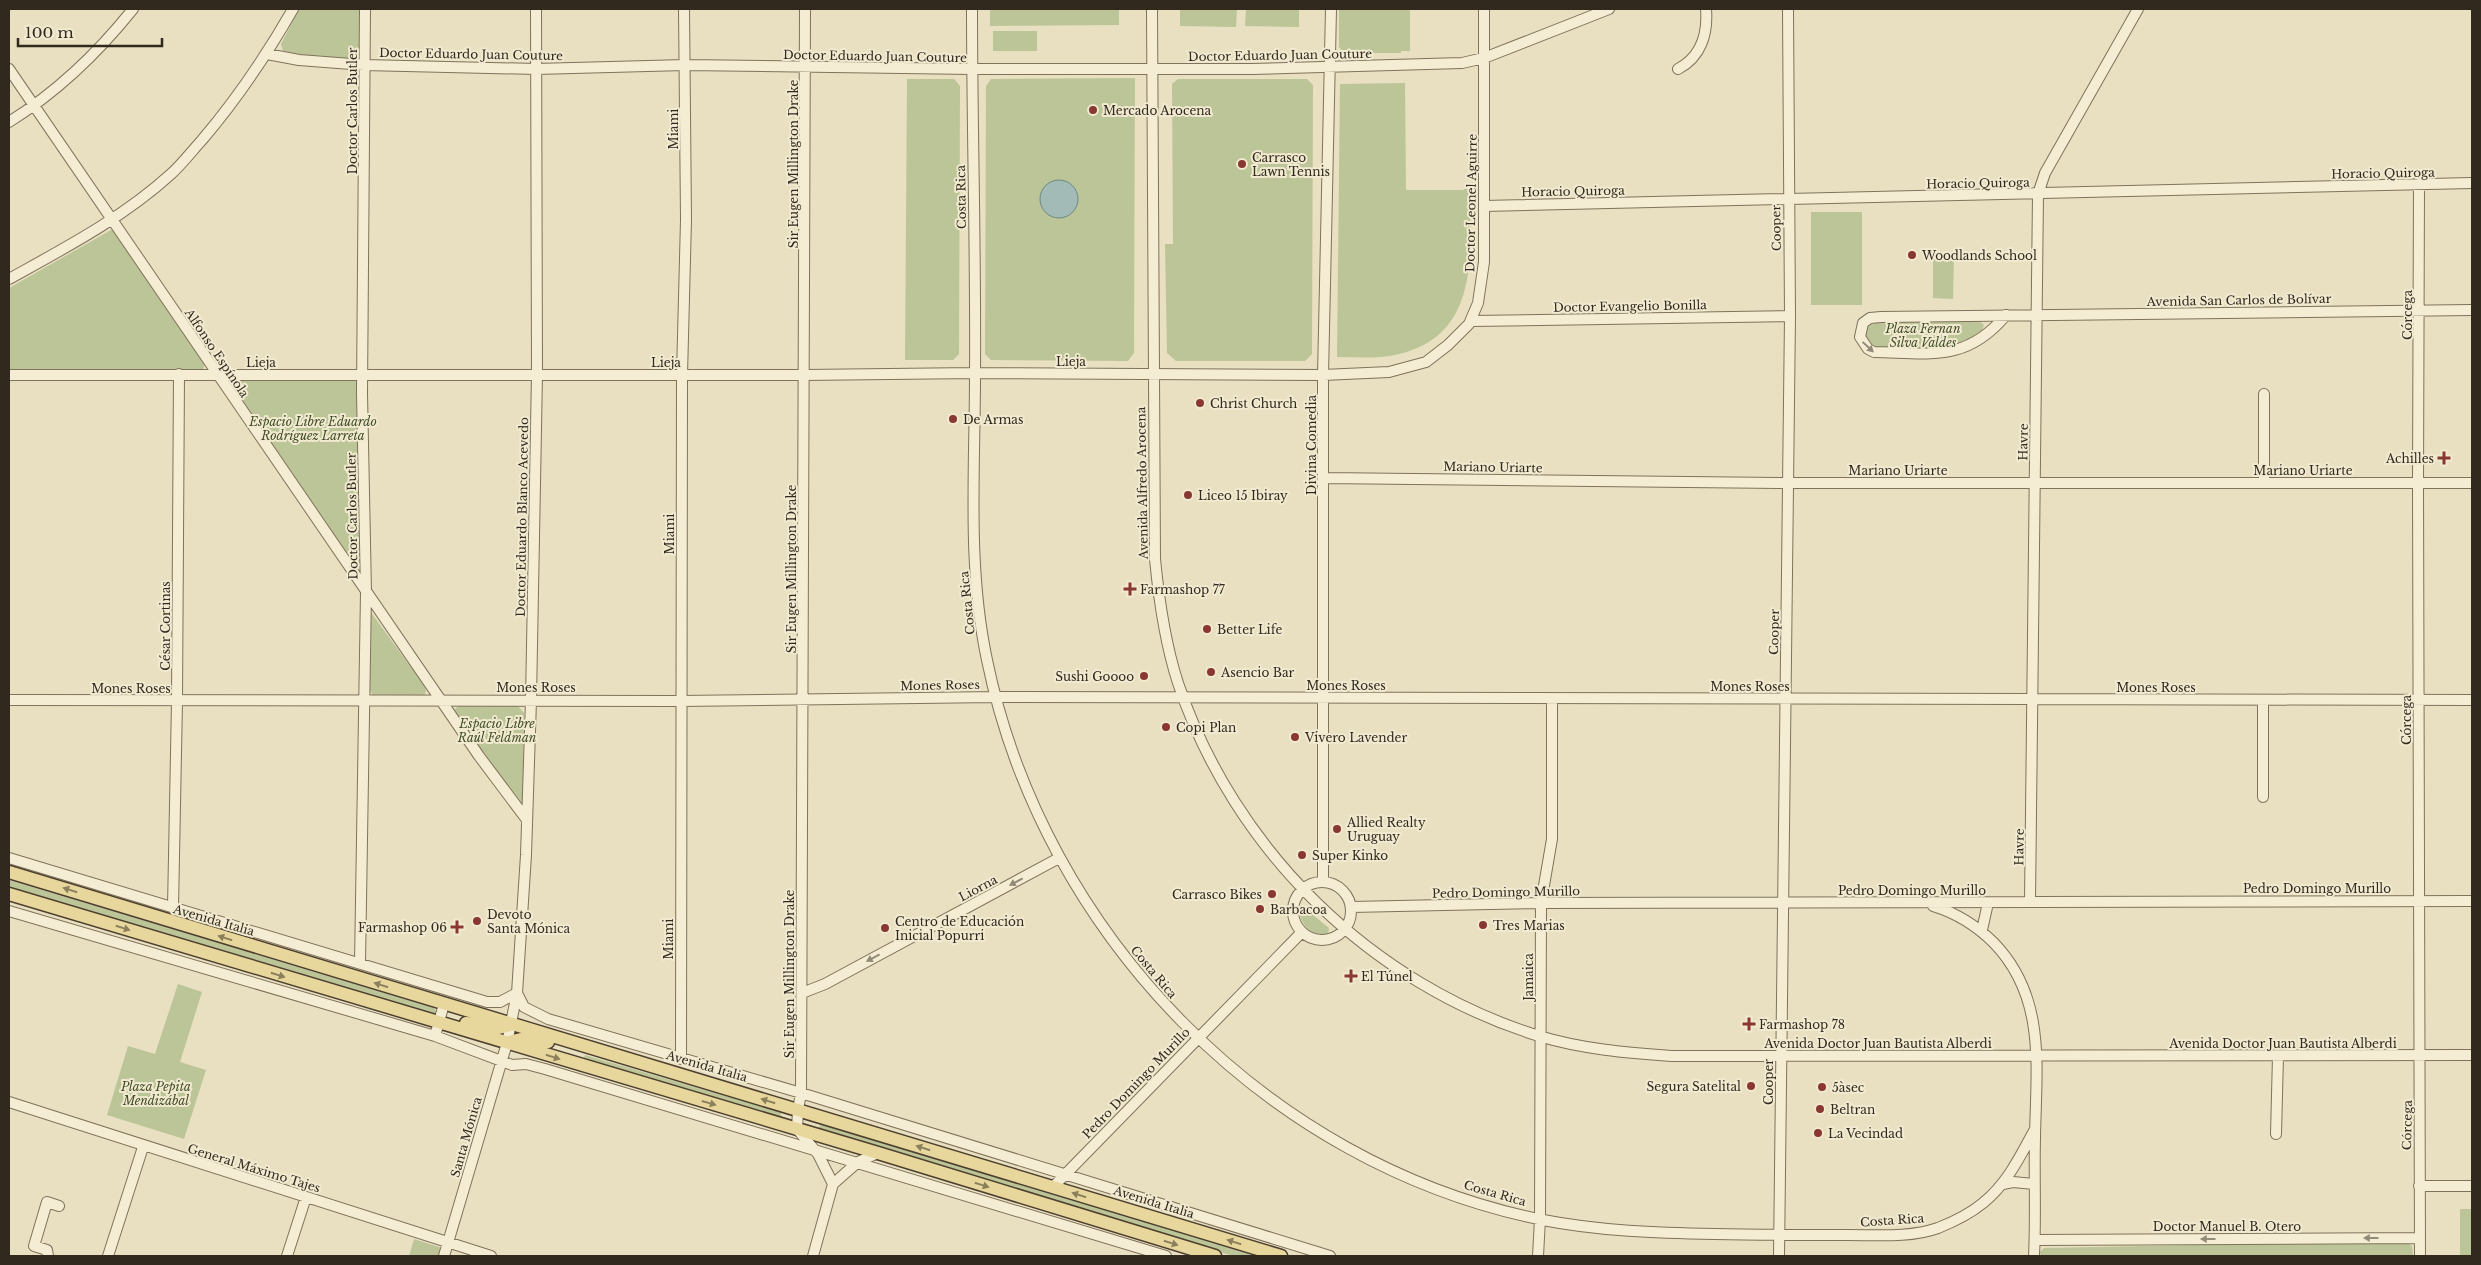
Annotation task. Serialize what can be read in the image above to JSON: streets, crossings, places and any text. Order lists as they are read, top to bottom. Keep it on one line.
{"streets":{"main road":["Avenida Italia"],"street":["Doctor Eduardo Juan Couture","Doctor Carlos Butler","Miami","Sir Eugen Millington Drake","Horacio Quiroga","Costa Rica","Doctor Leonel Aguirre","Cooper","Avenida San Carlos de Bolívar","Doctor Evangelio Bonilla","Córcega","Alfonso Espínola","Lieja","Havre","Divina Comedia","Mariano Uriarte","Avenida Alfredo Arocena","Doctor Eduardo Blanco Acevedo","César Cortinas","Mones Roses","Liorna","Pedro Domingo Murillo","Jamaica","Avenida Doctor Juan Bautista Alberdi","Santa Mónica","General Máximo Tajes","Doctor Manuel B. Otero"]},"crossings":[["Doctor Eduardo Juan Couture","Doctor Carlos Butler"],["Doctor Eduardo Juan Couture","Miami"],["Doctor Eduardo Juan Couture","Sir Eugen Millington Drake"],["Doctor Eduardo Juan Couture","Costa Rica"],["Doctor Eduardo Juan Couture","Doctor Leonel Aguirre"],["Doctor Eduardo Juan Couture","Divina Comedia"],["Doctor Eduardo Juan Couture","Avenida Alfredo Arocena"],["Doctor Eduardo Juan Couture","Doctor Eduardo Blanco Acevedo"],["Doctor Carlos Butler","Alfonso Espínola"],["Doctor Carlos Butler","Lieja"],["Doctor Carlos Butler","Mones Roses"],["Doctor Carlos Butler","Avenida Italia"],["Miami","Lieja"],["Miami","Mones Roses"],["Miami","Avenida Italia"],["Sir Eugen Millington Drake","Lieja"],["Sir Eugen Millington Drake","Mones Roses"],["Sir Eugen Millington Drake","Liorna"],["Sir Eugen Millington Drake","Avenida Italia"],["Horacio Quiroga","Doctor Leonel Aguirre"],["Horacio Quiroga","Cooper"],["Horacio Quiroga","Córcega"],["Horacio Quiroga","Havre"],["Costa Rica","Cooper"],["Costa Rica","Lieja"],["Costa Rica","Mones Roses"],["Costa Rica","Liorna"],["Costa Rica","Pedro Domingo Murillo"],["Costa Rica","Jamaica"],["Doctor Leonel Aguirre","Doctor Evangelio Bonilla"],["Doctor Leonel Aguirre","Lieja"],["Doctor Leonel Aguirre","Divina Comedia"],["Cooper","Doctor Evangelio Bonilla"],["Cooper","Mariano Uriarte"],["Cooper","Mones Roses"],["Cooper","Pedro Domingo Murillo"],["Cooper","Avenida Doctor Juan Bautista Alberdi"],["Avenida San Carlos de Bolívar","Córcega"],["Avenida San Carlos de Bolívar","Havre"],["Córcega","Mariano Uriarte"],["Córcega","Mones Roses"],["Córcega","Pedro Domingo Murillo"],["Córcega","Avenida Doctor Juan Bautista Alberdi"],["Córcega","Doctor Manuel B. Otero"],["Alfonso Espínola","Lieja"],["Alfonso Espínola","Doctor Eduardo Blanco Acevedo"],["Alfonso Espínola","Mones Roses"],["Lieja","Divina Comedia"],["Lieja","Avenida Alfredo Arocena"],["Lieja","Doctor Eduardo Blanco Acevedo"],["Lieja","César Cortinas"],["Havre","Mariano Uriarte"],["Havre","Mones Roses"],["Havre","Pedro Domingo Murillo"],["Divina Comedia","Mariano Uriarte"],["Divina Comedia","Mones Roses"],["Avenida Alfredo Arocena","Mones Roses"],["Avenida Alfredo Arocena","Avenida Doctor Juan Bautista Alberdi"],["Doctor Eduardo Blanco Acevedo","Mones Roses"],["Doctor Eduardo Blanco Acevedo","Avenida Italia"],["Doctor Eduardo Blanco Acevedo","Santa Mónica"],["César Cortinas","Mones Roses"],["César Cortinas","Avenida Italia"],["Mones Roses","Jamaica"],["Pedro Domingo Murillo","Avenida Italia"],["Pedro Domingo Murillo","Jamaica"],["Avenida Italia","Santa Mónica"],["Jamaica","Avenida Doctor Juan Bautista Alberdi"],["Santa Mónica","General Máximo Tajes"]],"one_way":["Liorna","Doctor Manuel B. Otero"],"parks":["Plaza Fernan Silva Valdes","Espacio Libre Eduardo Rodríguez Larreta","Espacio Libre Raúl Feldman","Plaza Pepita Mendizábal"],"places":{"other":["Mercado Arocena","Carrasco Lawn Tennis","Woodlands School","Christ Church","De Armas","Liceo 15 Ibiray","Better Life","Asencio Bar","Sushi Goooo","Copi Plan","Vivero Lavender","Allied Realty Uruguay","Super Kinko","Carrasco Bikes","Barbacoa","Devoto Santa Mónica","Tres Marias","Centro de Educación Inicial Popurri","Segura Satelital","5àsec","Beltran","La Vecindad"],"health":["Achilles","Farmashop 77","Farmashop 06","El Túnel","Farmashop 78"]},"scale_bar":"100 m"}
